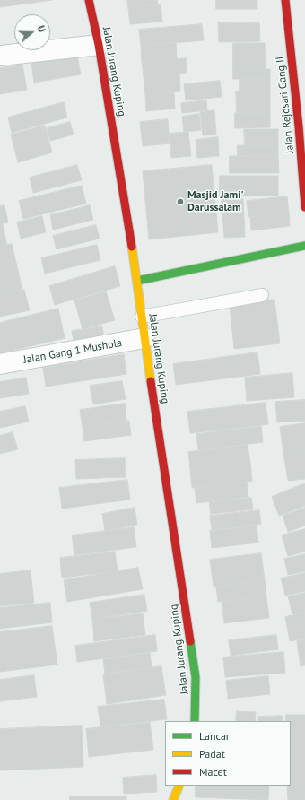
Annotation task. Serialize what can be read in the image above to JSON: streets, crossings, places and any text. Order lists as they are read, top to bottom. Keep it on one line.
{"streets":{"street":["Jalan Jurang Kuping","Jalan Rejosari Gang II","Jalan Gang 1 Mushola"]},"crossings":[["Jalan Jurang Kuping","Jalan Gang 1 Mushola"]],"places":["Masjid Jami' Darussalam"],"legend":["Lancar","Padat","Macet"],"north":"right"}
